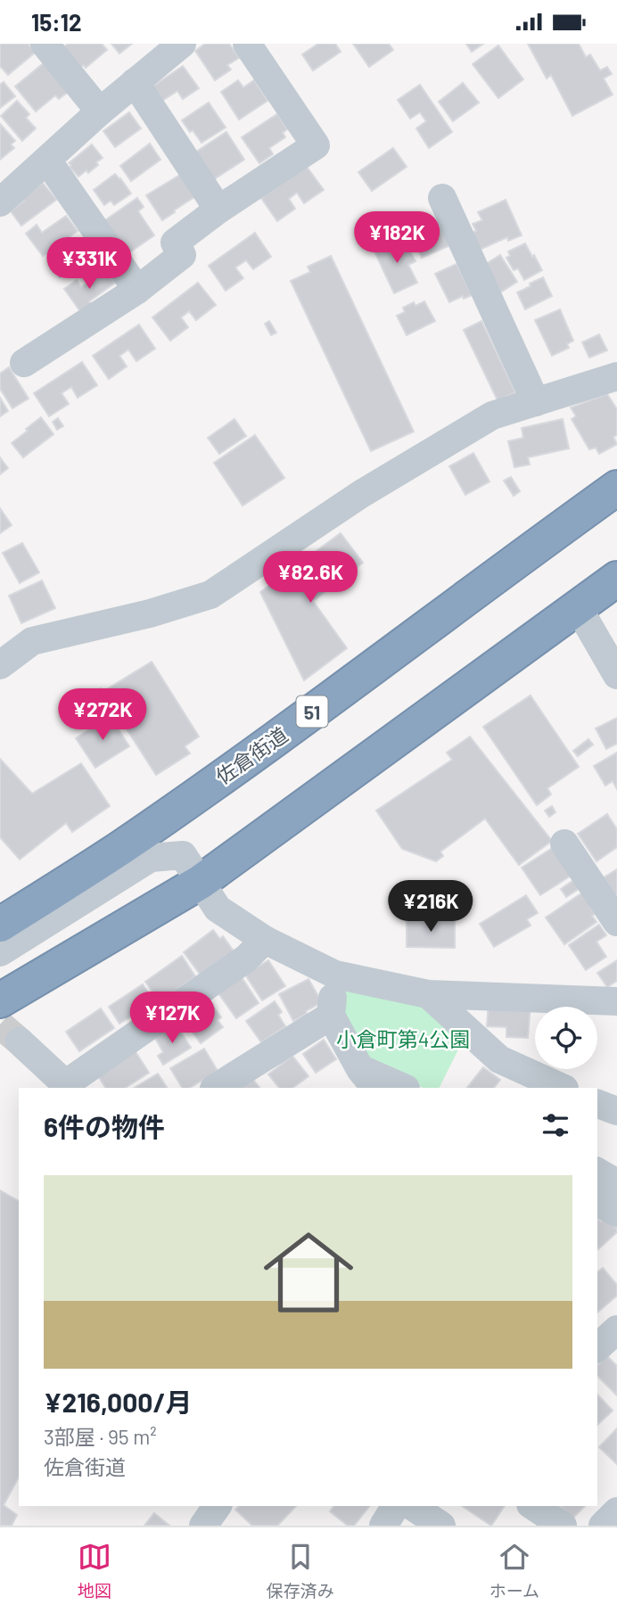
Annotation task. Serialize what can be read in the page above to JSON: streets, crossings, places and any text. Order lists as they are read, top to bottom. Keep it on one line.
{"streets":{"highway":["51","佐倉街道"]},"parks":["小倉町第4公園"],"page":{"status":"15:12","price":["¥182K","¥331K","¥82.6K","¥272K","¥216K","¥127K"],"heading":"6件の物件","list":[{"name":"¥216,000/月","note":"3部屋 · 95 m² · 佐倉街道"}],"tabs":["地図","保存済み","ホーム"]}}
